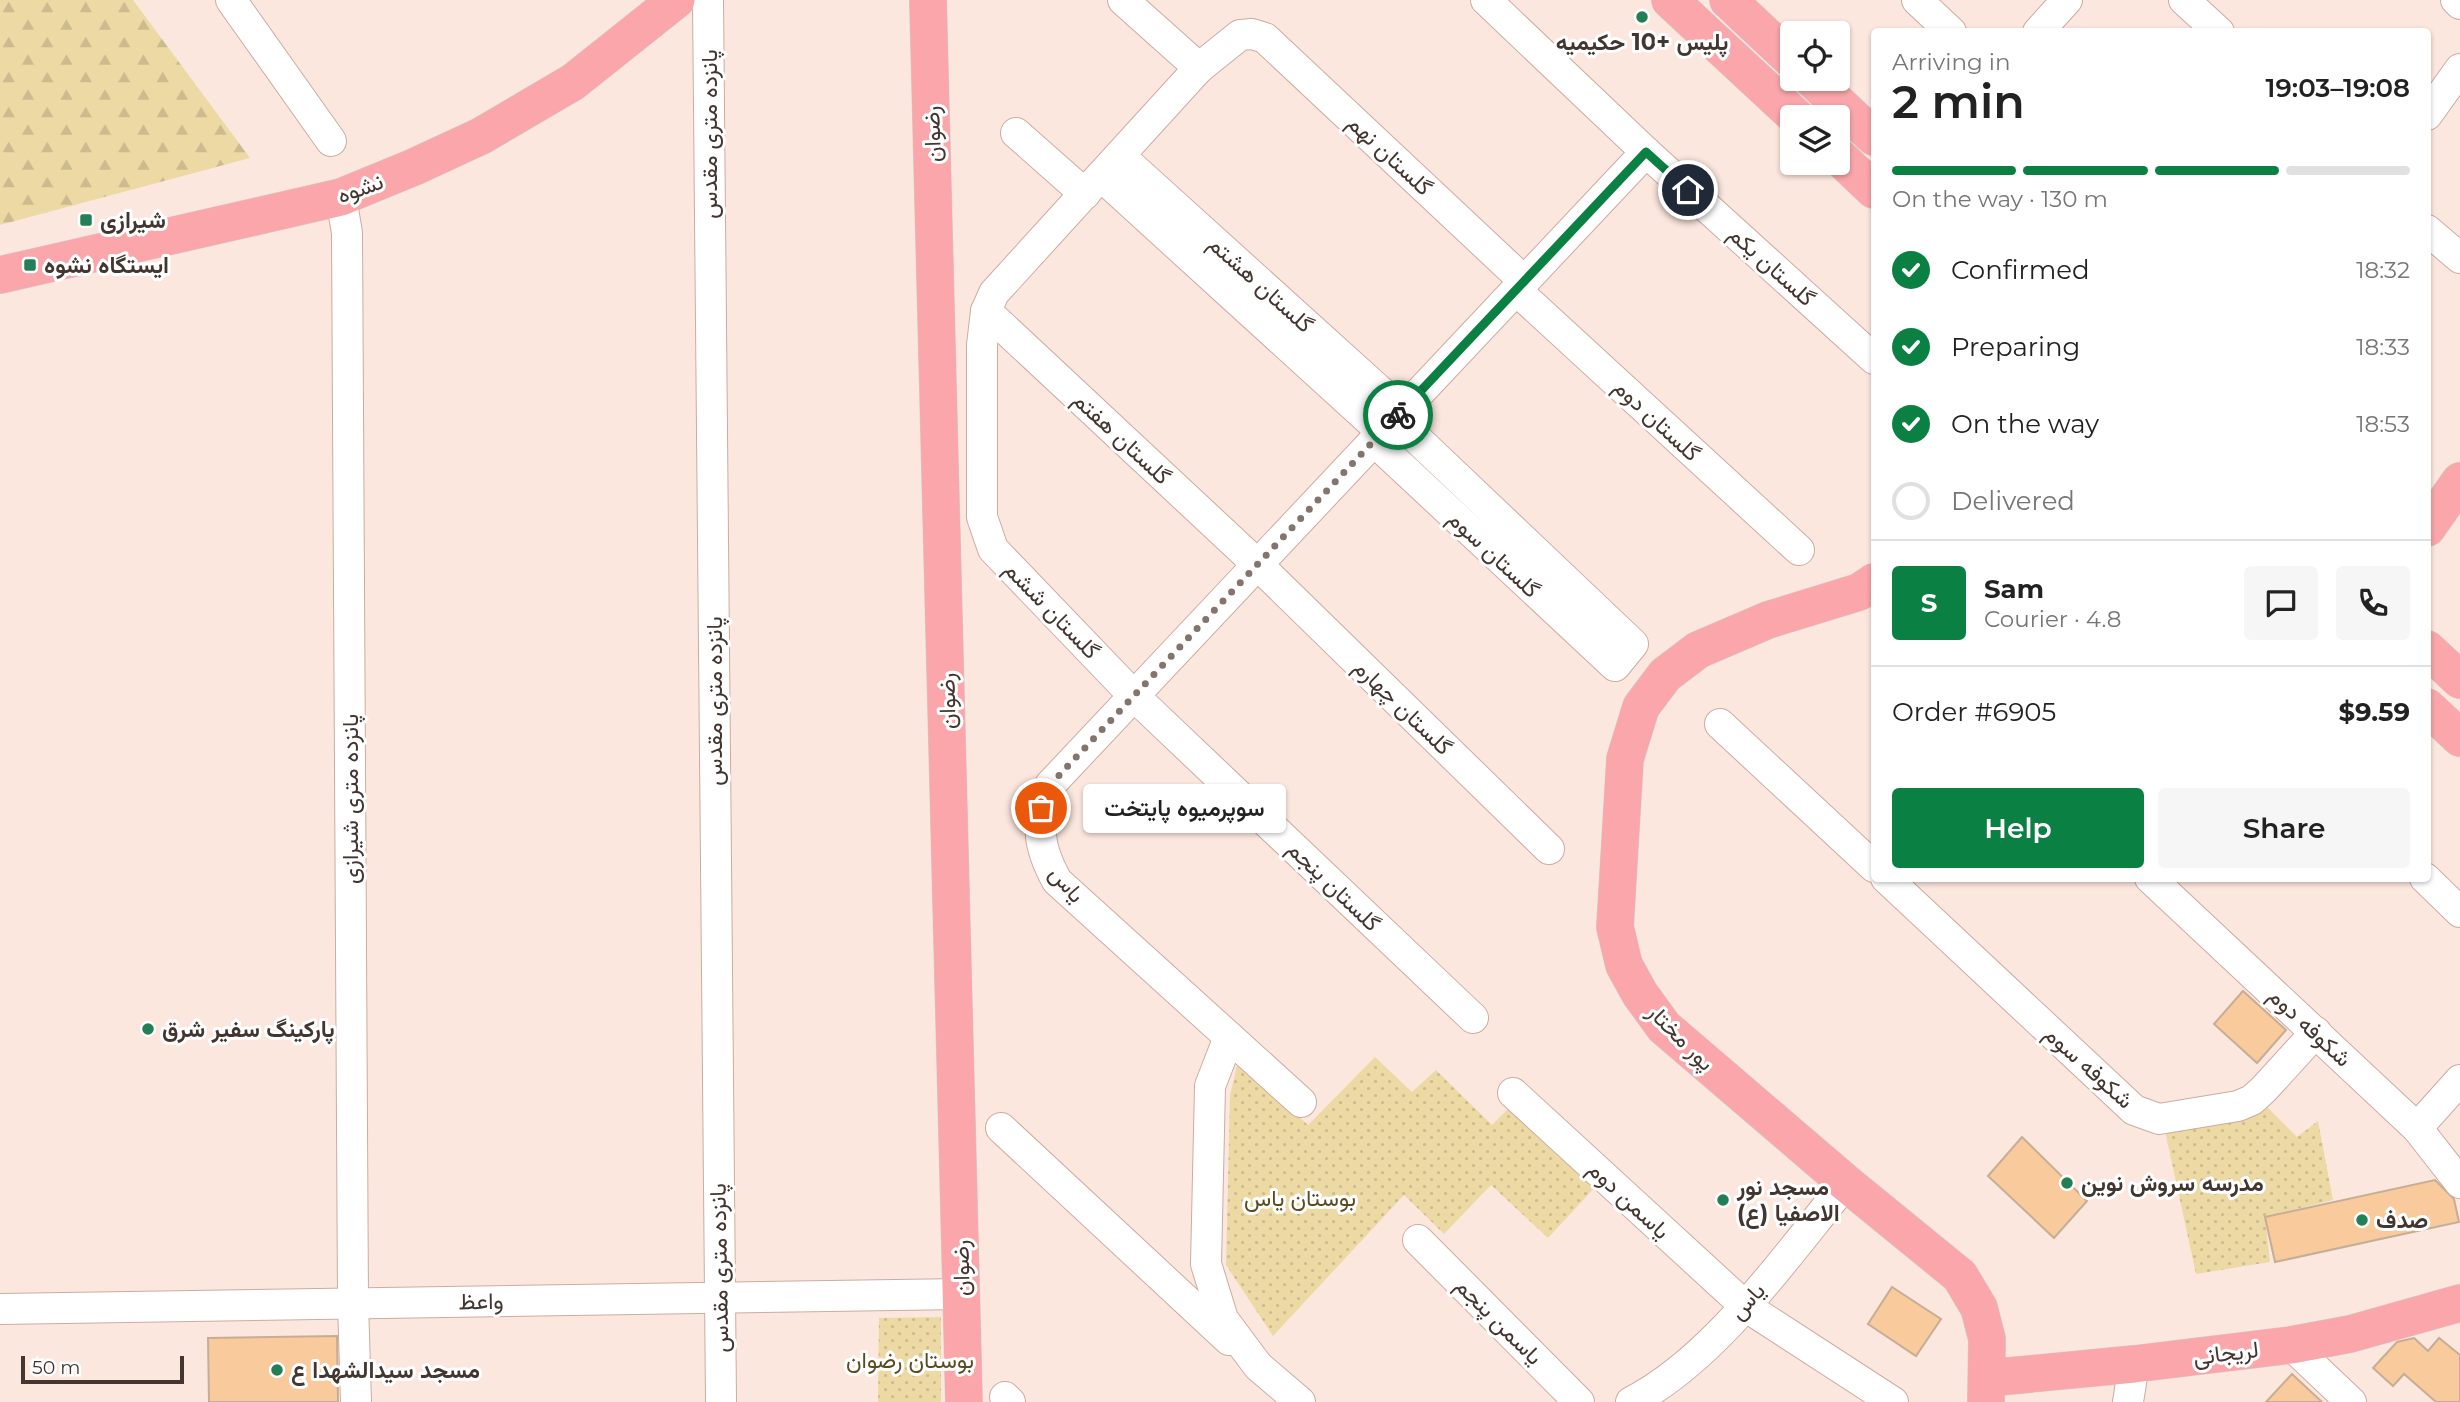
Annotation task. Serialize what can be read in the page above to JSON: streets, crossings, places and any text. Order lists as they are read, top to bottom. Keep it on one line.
{"streets":{"main road":["رضوان","نشوه","پور مختار","لریجانی"],"street":["پانزده متری مقدس","گلستان نهم","گلستان یکم","گلستان هشتم","گلستان دوم","گلستان هفتم","گلستان سوم","گلستان ششم","گلستان چهارم","پانزده متری شیرازی","یاس","گلستان پنجم","شکوفه دوم","شکوفه سوم","یاسمن دوم","واعظ","یاسمن پنجم"]},"crossings":[["پانزده متری مقدس","واعظ"],["رضوان","واعظ"],["گلستان نهم","گلستان دوم"],["گلستان نهم","یاس"],["نشوه","پانزده متری شیرازی"],["گلستان یکم","یاس"],["گلستان هشتم","گلستان سوم"],["گلستان هشتم","یاس"],["گلستان دوم","یاس"],["گلستان هفتم","گلستان ششم"],["گلستان هفتم","گلستان چهارم"],["گلستان هفتم","یاس"],["گلستان سوم","یاس"],["گلستان ششم","یاس"],["گلستان ششم","گلستان پنجم"],["گلستان چهارم","یاس"],["پانزده متری شیرازی","واعظ"],["یاس","گلستان پنجم"],["یاس","پور مختار"],["یاس","یاسمن دوم"],["شکوفه دوم","شکوفه سوم"],["پور مختار","لریجانی"]],"parks":["بوستان یاس","بوستان رضوان"],"places":{"other":["پلیس +10 حکیمیه","سوپرمیوه پایتخت","پارکینگ سفیر شرق","مدرسه سروش نوین","مسجد نور الاصفیا (ع)","صدف","مسجد سیدالشهدا ع"],"transit":["شیرازی","ایستگاه نشوه"]},"scale_bar":"50 m","page":{"heading":["2 min","Arriving in","19:03–19:08"],"panel":["Sam","Courier · 4.8","Order #6905","$9.59"],"bar":"On the way · 130 m","list":[["Confirmed","18:32"],["Preparing","18:33"],["On the way","18:53"],"Delivered"],"round":"S","buttons":["Help","Share"],"bubble":"سوپرمیوه پایتخت","scale":"50 m"}}
